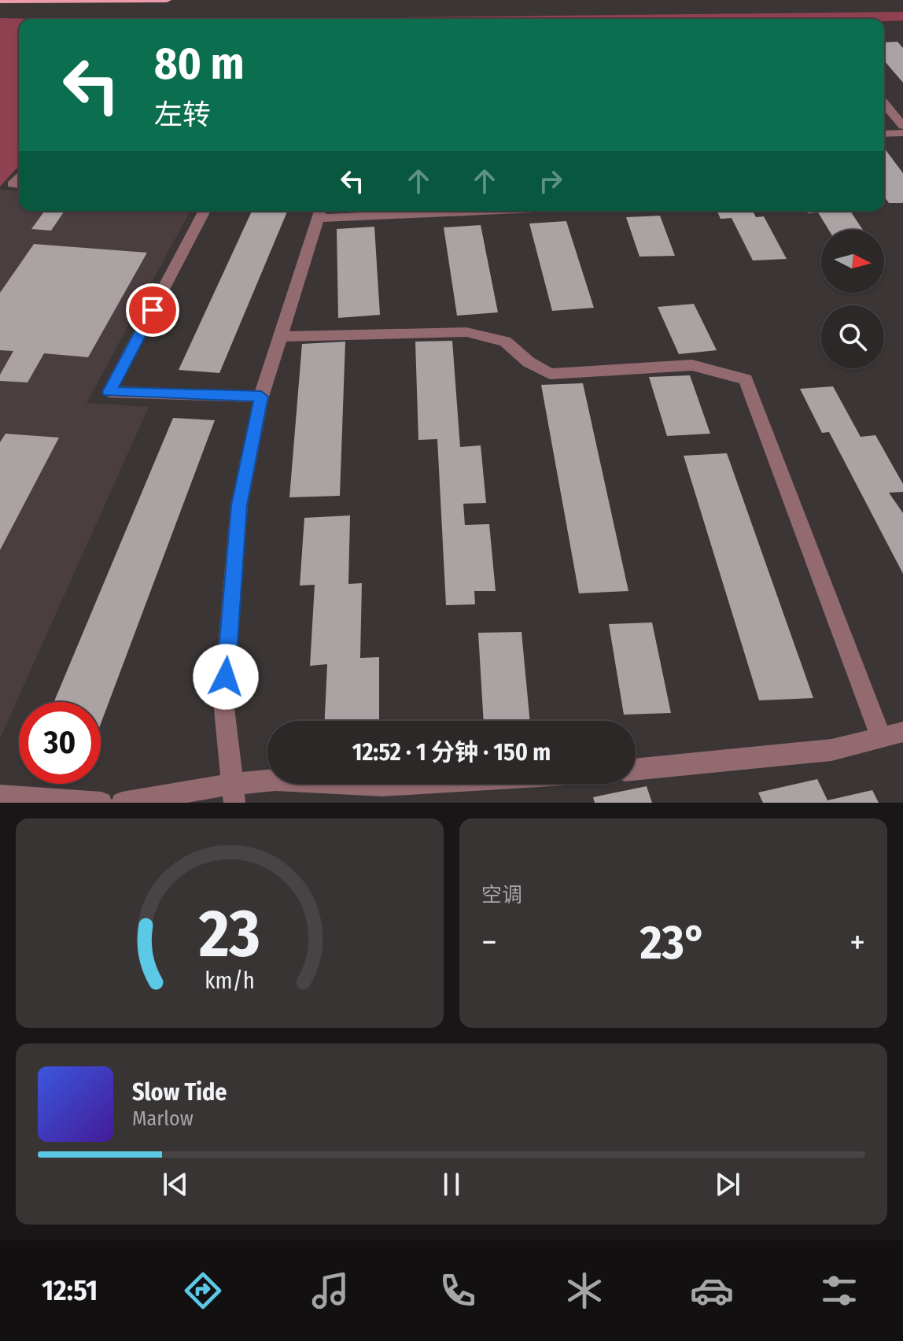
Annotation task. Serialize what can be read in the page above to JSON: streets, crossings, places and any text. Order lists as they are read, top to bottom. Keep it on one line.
{"north":"right","page":{"turn":["80 m","左转"],"limit":"30","trip":"12:52 · 1 分钟 · 150 m","tile":"空调","heat":["−","23°","+"],"song":["Slow Tide","Marlow"],"tabs":"12:51","gauge":["23","km/h"]}}
